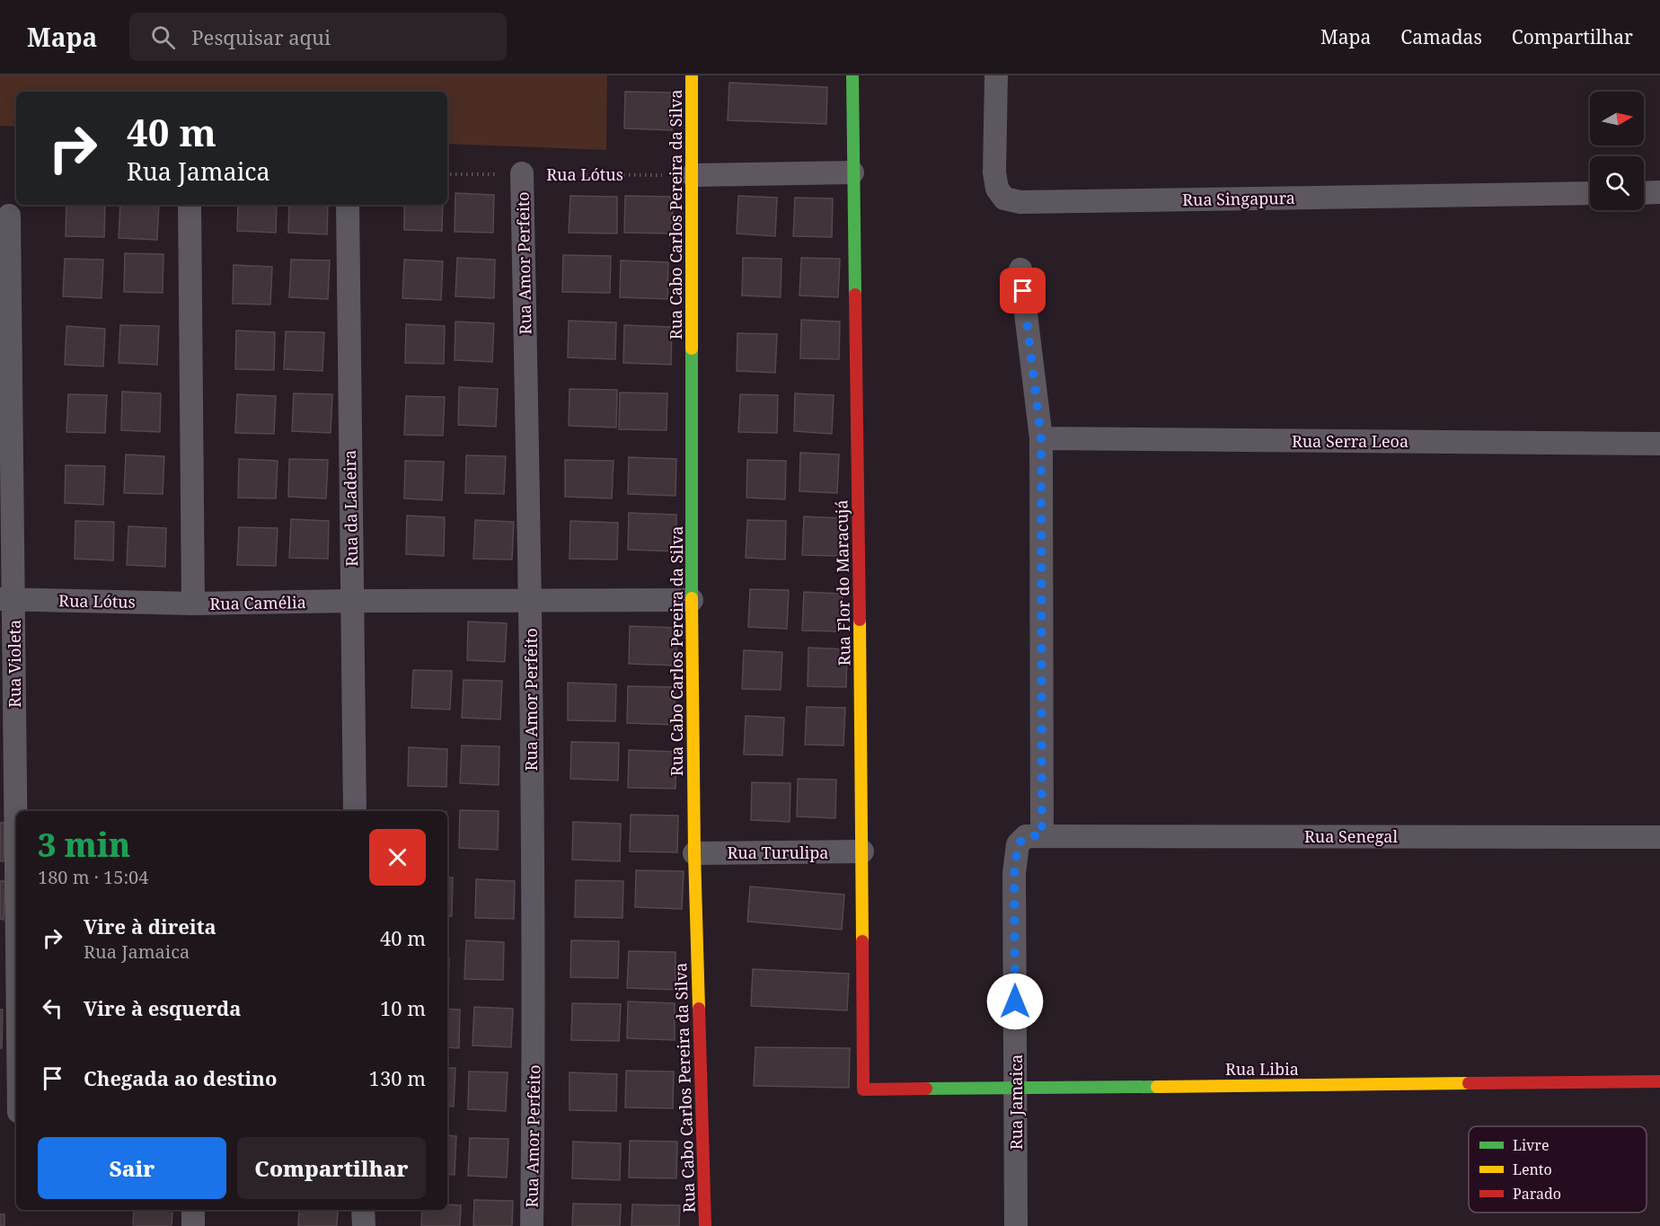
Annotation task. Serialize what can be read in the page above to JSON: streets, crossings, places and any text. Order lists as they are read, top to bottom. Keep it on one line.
{"streets":{"street":["Rua Lótus","Rua Singapura","Rua Cabo Carlos Pereira da Silva","Rua Amor Perfeito","Rua Serra Leoa","Rua da Ladeira","Rua Flor do Maracujá","Rua Camélia","Rua Violeta","Rua Senegal","Rua Turulipa","Rua Libia","Rua Jamaica"]},"crossings":[["Rua Lótus","Rua Cabo Carlos Pereira da Silva"],["Rua Lótus","Rua Amor Perfeito"],["Rua Lótus","Rua Camélia"],["Rua Lótus","Rua Violeta"],["Rua Cabo Carlos Pereira da Silva","Rua Camélia"],["Rua Cabo Carlos Pereira da Silva","Rua Turulipa"],["Rua Amor Perfeito","Rua Camélia"],["Rua da Ladeira","Rua Camélia"],["Rua Flor do Maracujá","Rua Turulipa"],["Rua Flor do Maracujá","Rua Libia"],["Rua Senegal","Rua Jamaica"],["Rua Libia","Rua Jamaica"]],"legend":["Livre","Lento","Parado"],"north":"right","page":{"header":"Mapa","search":"Pesquisar aqui","nav":["Mapa","Camadas","Compartilhar"],"turn":["40 m","Rua Jamaica"],"heading":["3 min","180 m · 15:04"],"list":[{"name":"Vire à direita","note":"Rua Jamaica","value":"40 m"},{"name":"Vire à esquerda","value":"10 m"},{"name":"Chegada ao destino","value":"130 m"}],"buttons":["Sair","Compartilhar"]}}
